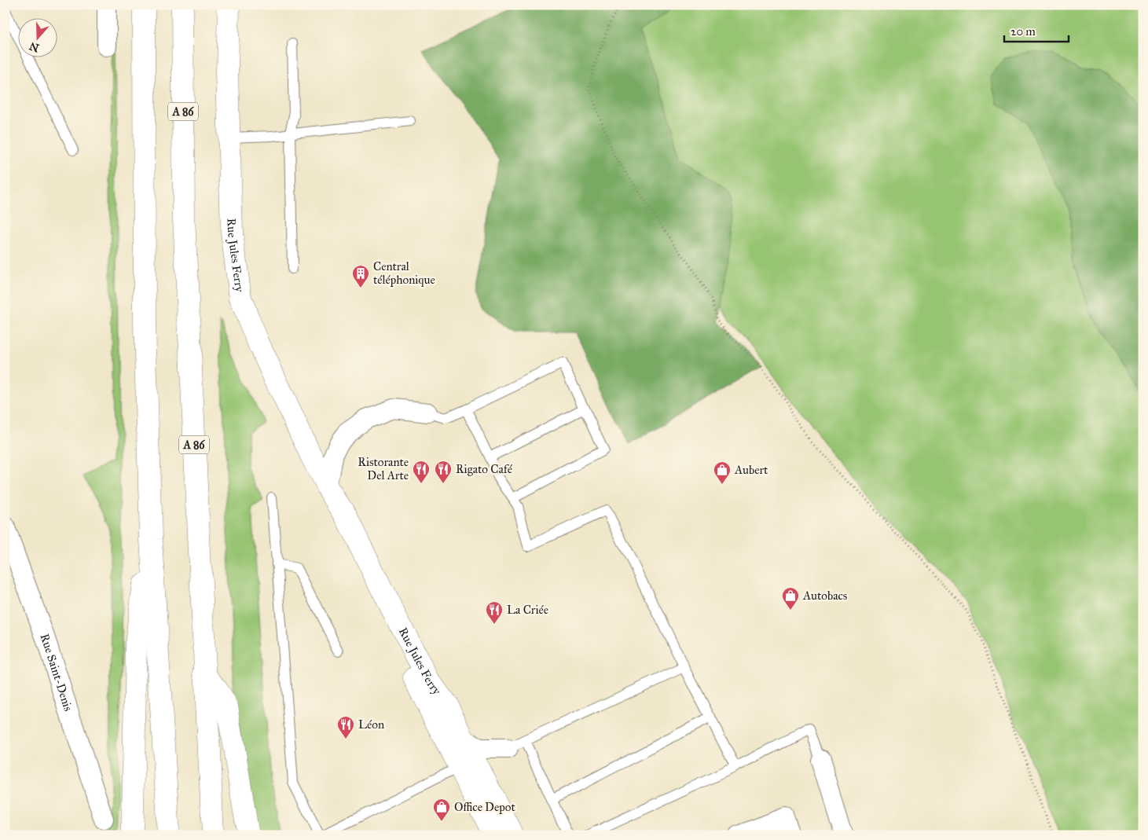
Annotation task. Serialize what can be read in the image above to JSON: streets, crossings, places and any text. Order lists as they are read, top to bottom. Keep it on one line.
{"streets":{"main road":["A 86","Rue Jules Ferry"],"street":["Rue Saint-Denis"]},"places":{"building":["Central téléphonique"],"restaurant":["Ristorante Del Arte","Rigato Café","La Criée","Léon"],"shop":["Aubert","Autobacs","Office Depot"]},"scale_bar":"20 m","north":"bottom"}
